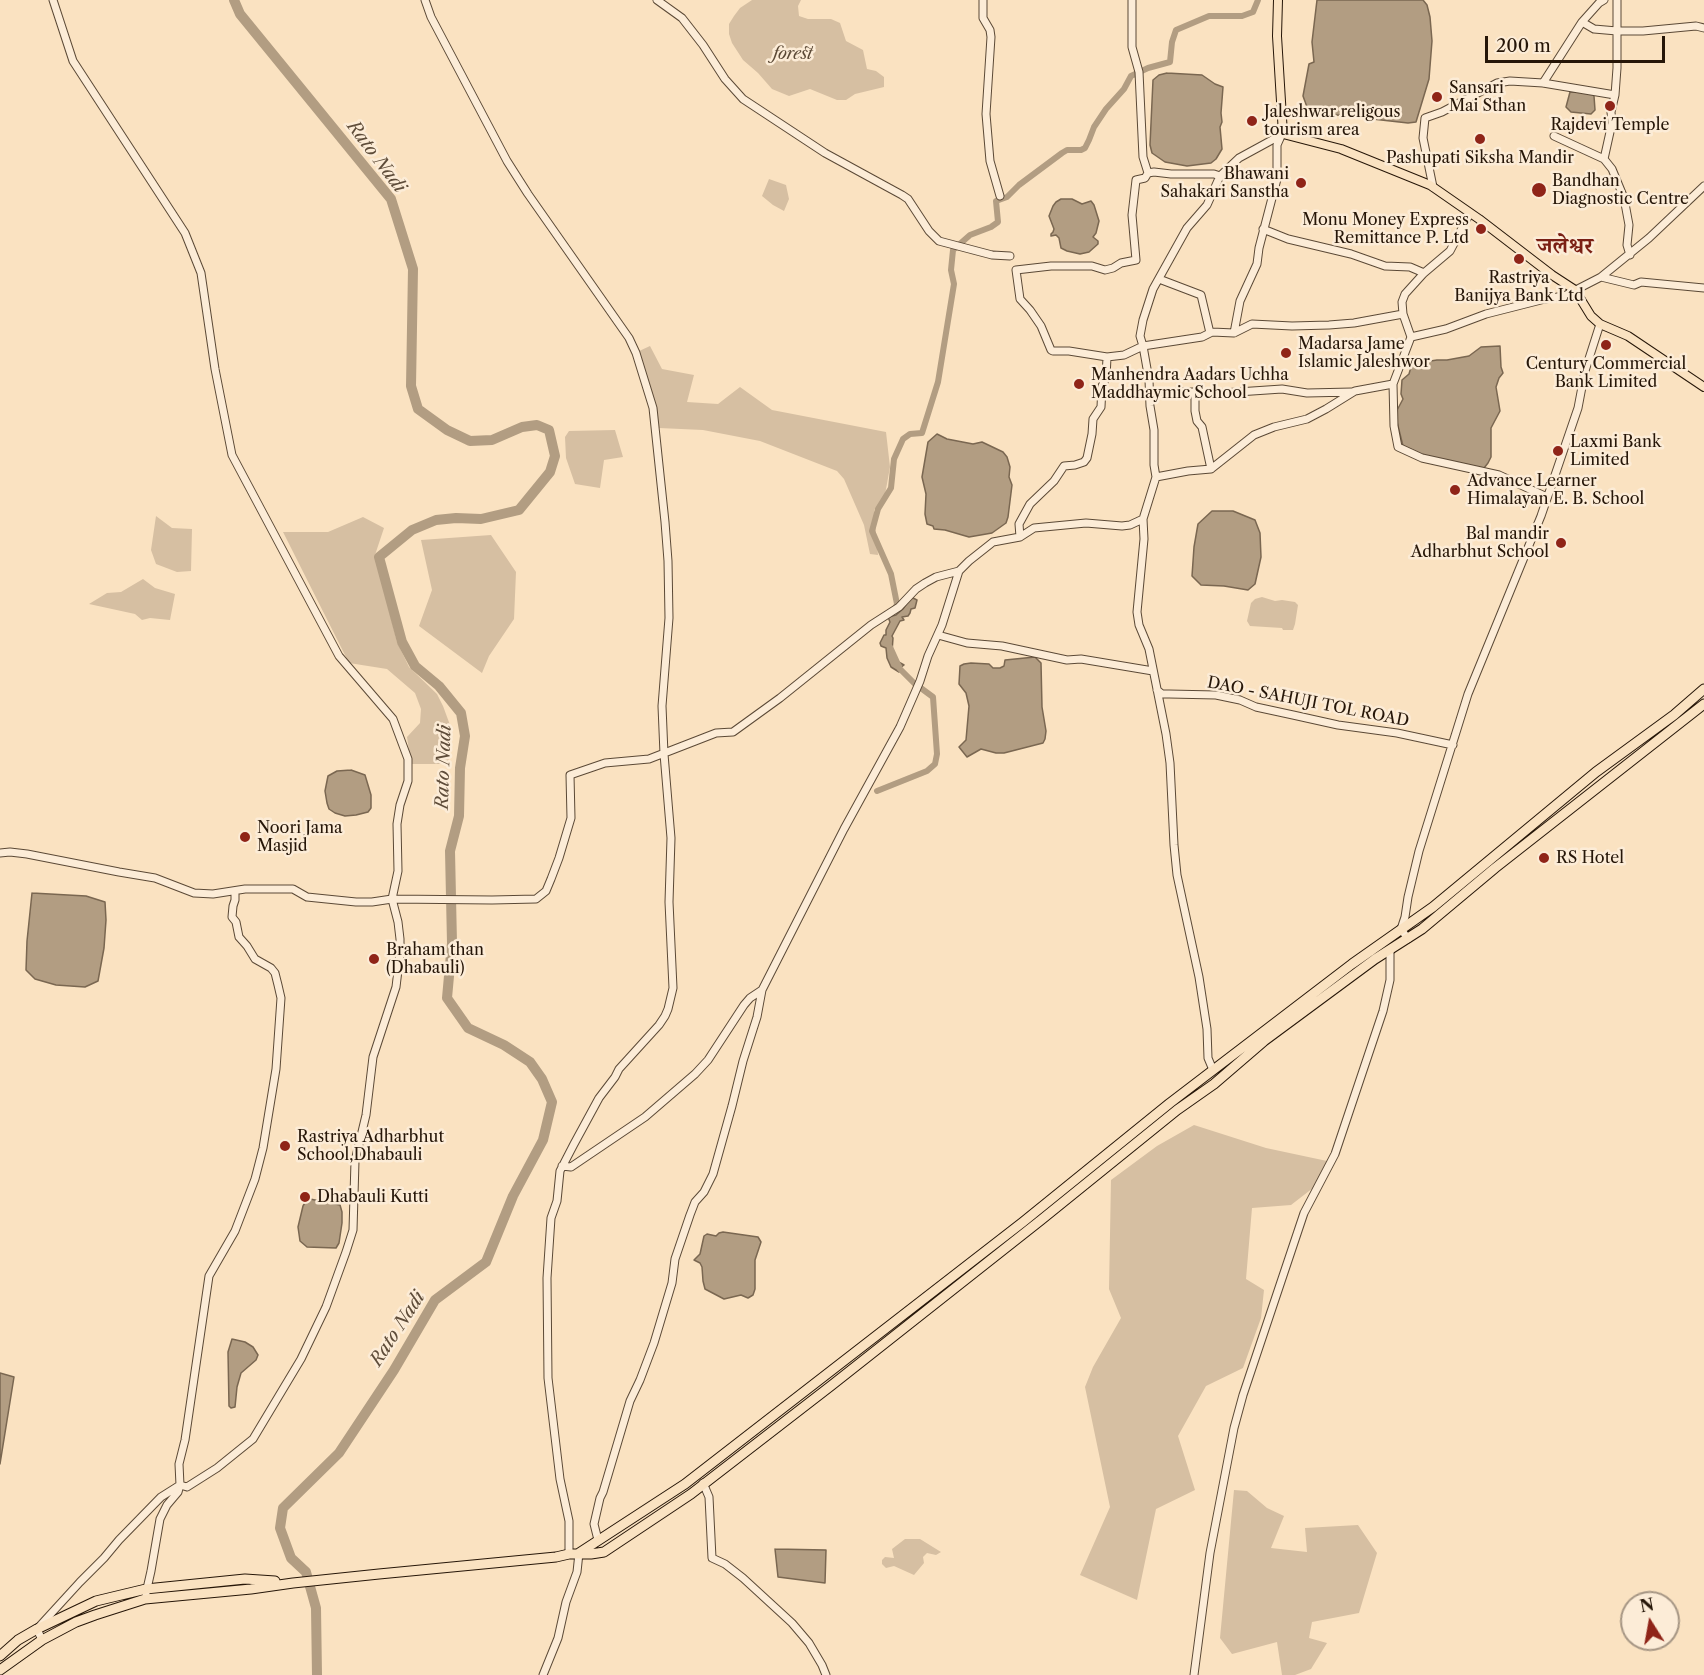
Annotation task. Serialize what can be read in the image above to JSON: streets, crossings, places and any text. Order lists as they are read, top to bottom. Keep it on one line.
{"streets":{"street":["DAO - SAHUJI TOL ROAD"]},"districts":["जलेश्वर"],"water":["Rato Nadi"],"parks":["forest"],"places":["Sansari Mai Sthan","Rajdevi Temple","Jaleshwar religous tourism area","Pashupati Siksha Mandir","Bhawani Sahakari Sanstha","Bandhan Diagnostic Centre","Monu Money Express Remittance P. Ltd","Rastriya Banijya Bank Ltd","Century Commercial Bank Limited","Madarsa Jame Islamic Jaleshwor","Manhendra Aadars Uchha Maddhaymic School","Laxmi Bank Limited","Advance Learner Himalayan E. B. School","Bal mandir Adharbhut School","Noori Jama Masjid","RS Hotel","Braham than (Dhabauli)","Rastriya Adharbhut School,Dhabauli","Dhabauli Kutti"],"scale_bar":"200 m","north":"top"}
